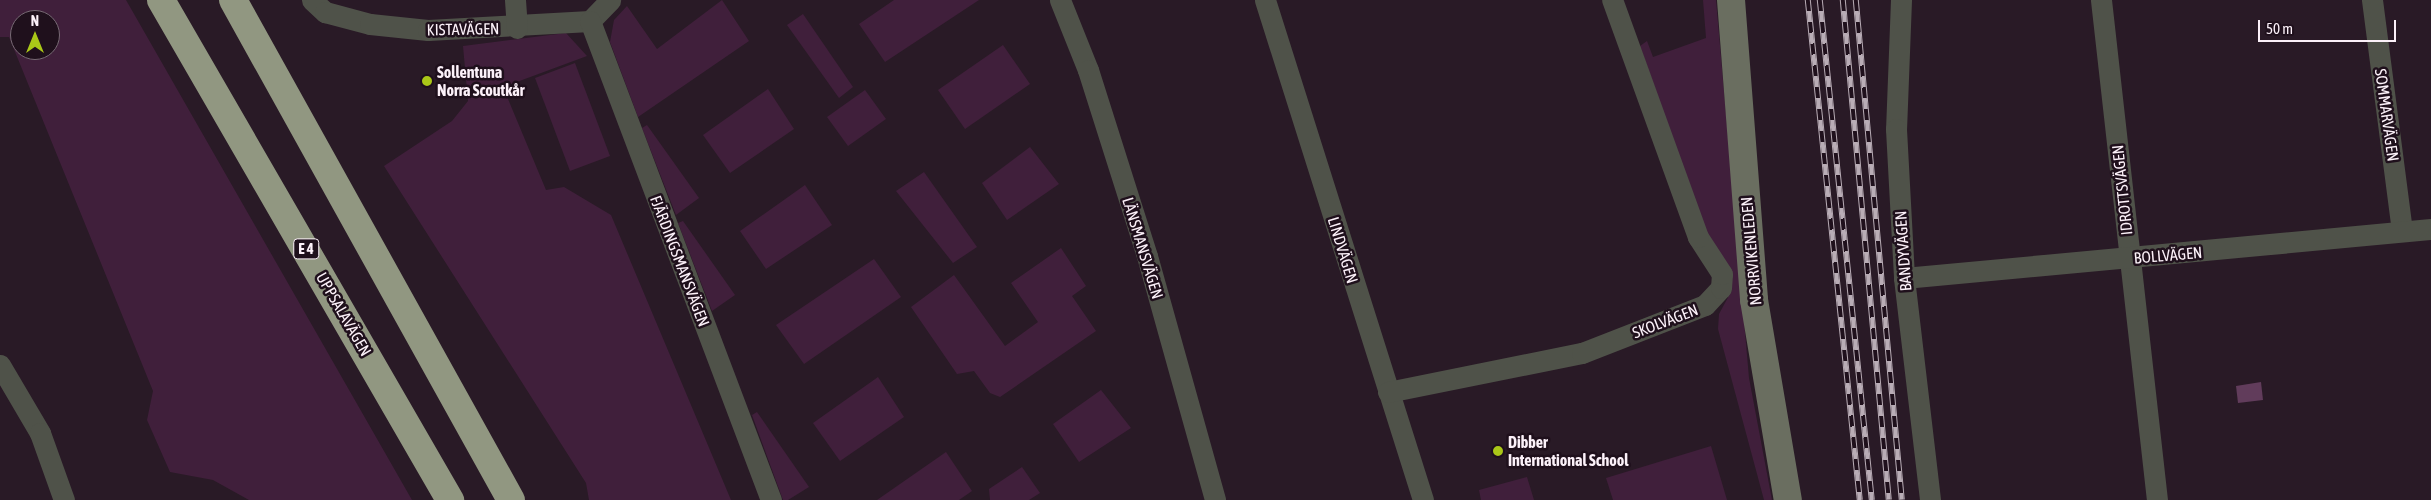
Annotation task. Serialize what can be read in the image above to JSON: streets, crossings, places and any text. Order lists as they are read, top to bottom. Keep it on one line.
{"streets":{"highway":["E 4","UPPSALAVÄGEN"],"main road":["NORRVIKENLEDEN"],"street":["KISTAVÄGEN","SOMMARVÄGEN","IDROTTSVÄGEN","LÄNSMANSVÄGEN","LINDVÄGEN","BANDYVÄGEN","BOLLVÄGEN","FJÄRDINGSMANSVÄGEN","SKOLVÄGEN"]},"crossings":[["KISTAVÄGEN","FJÄRDINGSMANSVÄGEN"],["SOMMARVÄGEN","BOLLVÄGEN"],["IDROTTSVÄGEN","BOLLVÄGEN"],["LINDVÄGEN","SKOLVÄGEN"],["BANDYVÄGEN","BOLLVÄGEN"]],"places":["Sollentuna Norra Scoutkår","Dibber International School"],"scale_bar":"50 m","north":"top"}
